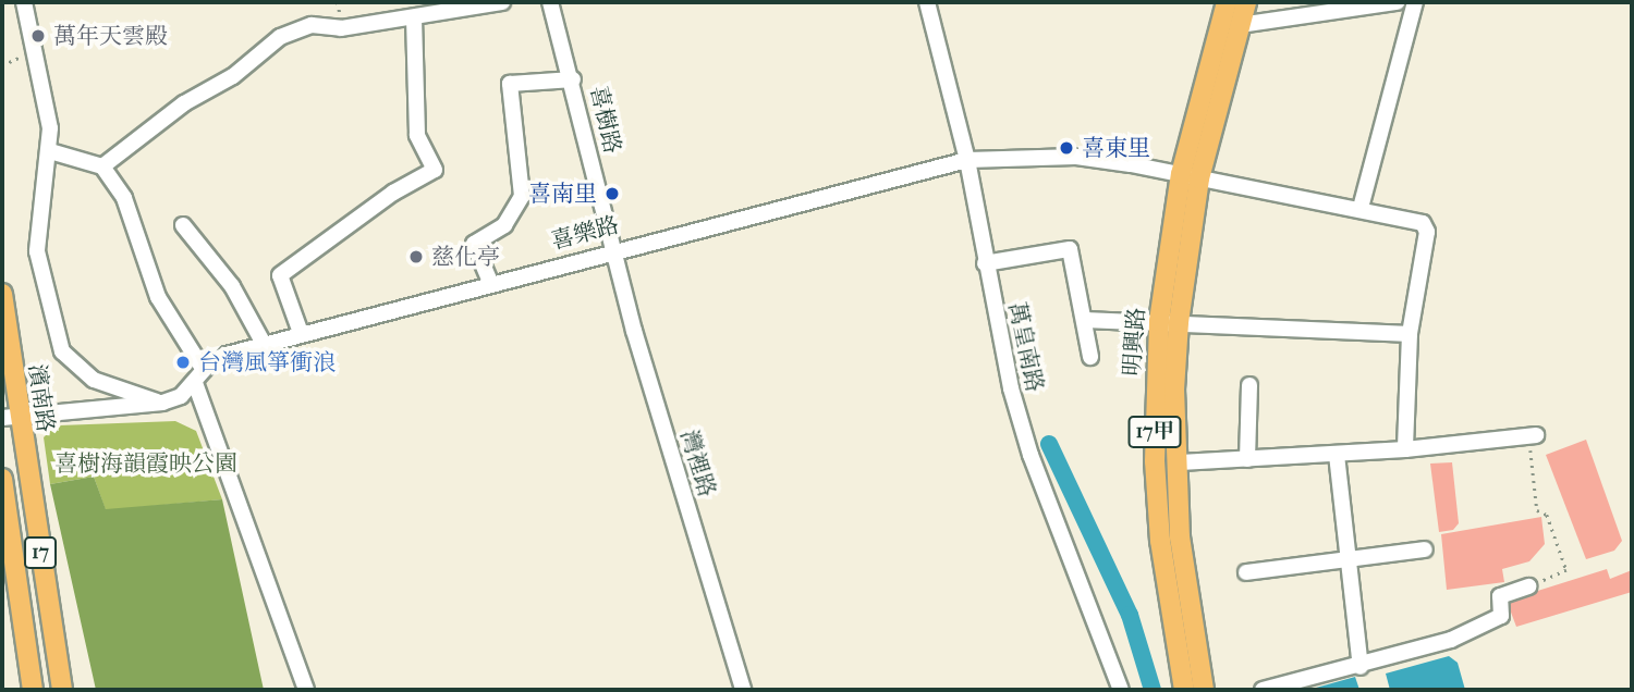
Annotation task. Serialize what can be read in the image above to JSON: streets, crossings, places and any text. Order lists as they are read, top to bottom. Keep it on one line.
{"streets":{"main road":["明興路","濱南路","17甲","17"],"street":["喜樹路","喜樂路","萬皇南路","灣裡路"]},"crossings":[["喜樹路","喜樂路"],["喜樹路","灣裡路"],["喜樂路","明興路"],["喜樂路","萬皇南路"],["喜樂路","濱南路"],["喜樂路","灣裡路"]],"parks":["喜樹海韻霞映公園"],"places":["萬年天雲殿","喜東里","喜南里","慈化亭","台灣風箏衝浪"]}
